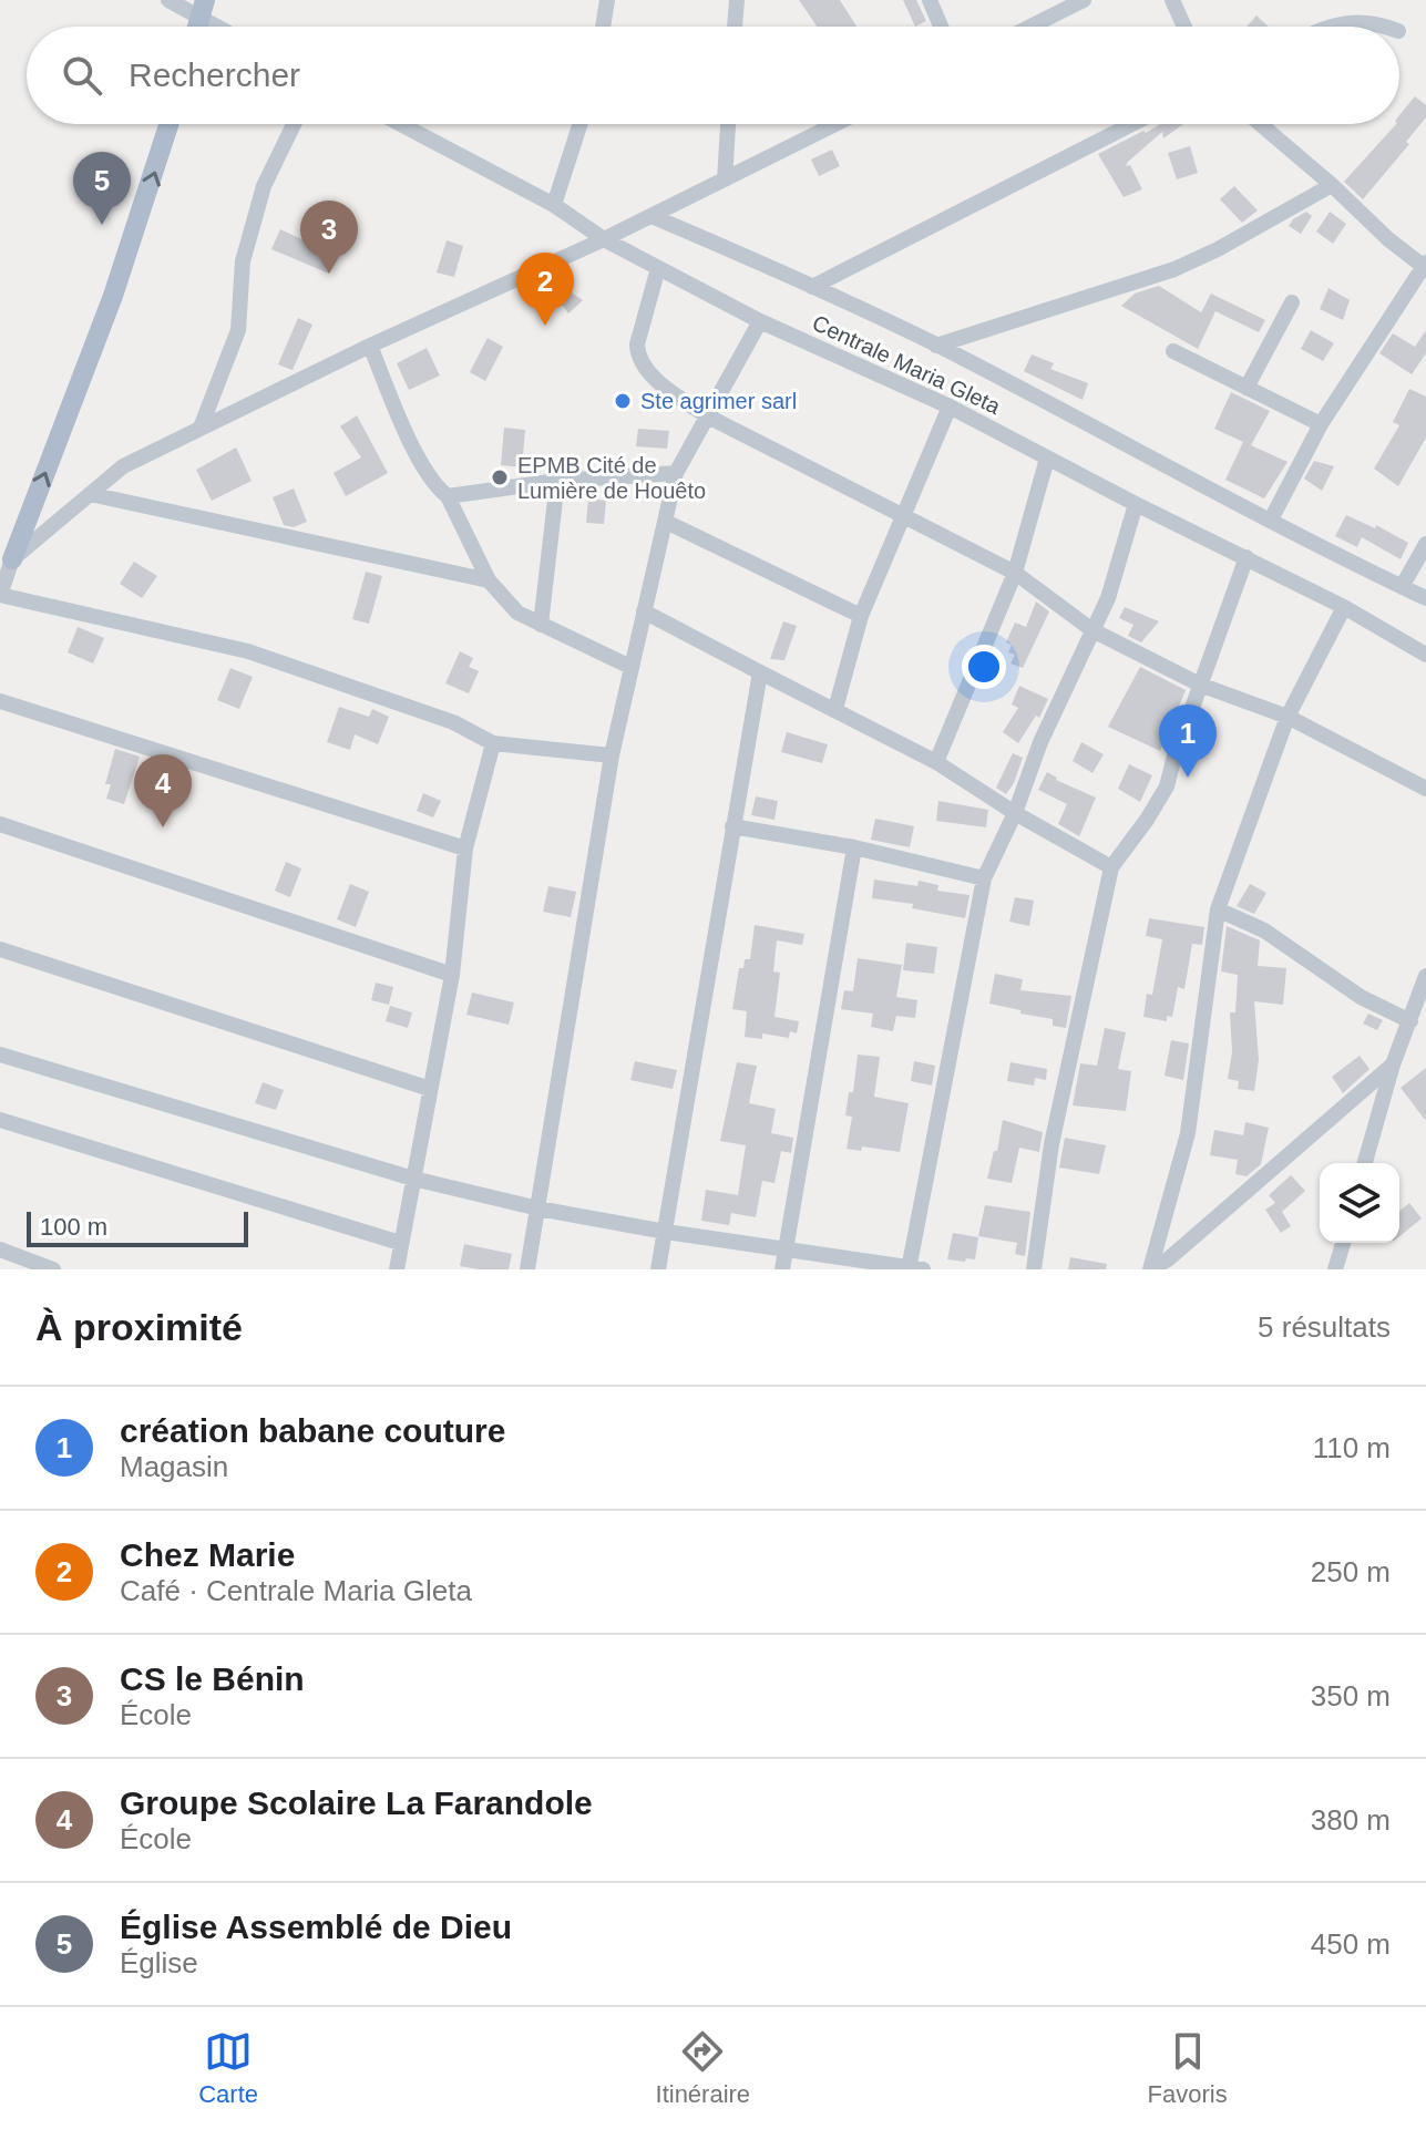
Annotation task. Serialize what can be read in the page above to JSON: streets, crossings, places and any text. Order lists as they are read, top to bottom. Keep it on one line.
{"streets":{"street":["Centrale Maria Gleta"]},"places":["Ste agrimer sarl","EPMB Cité de Lumière de Houêto"],"scale_bar":"100 m","page":{"search":"Rechercher","pins":["5","3","2","1","4"],"scale":"100 m","heading":["À proximité","5 résultats"],"list":[{"mark":"1","name":"création babane couture","note":"Magasin","value":"110 m"},{"mark":"2","name":"Chez Marie","note":"Café · Centrale Maria Gleta","value":"250 m"},{"mark":"3","name":"CS le Bénin","note":"École","value":"350 m"},{"mark":"4","name":"Groupe Scolaire La Farandole","note":"École","value":"380 m"},{"mark":"5","name":"Église Assemblé de Dieu","note":"Église","value":"450 m"}],"nav":["Carte","Itinéraire","Favoris"]}}
